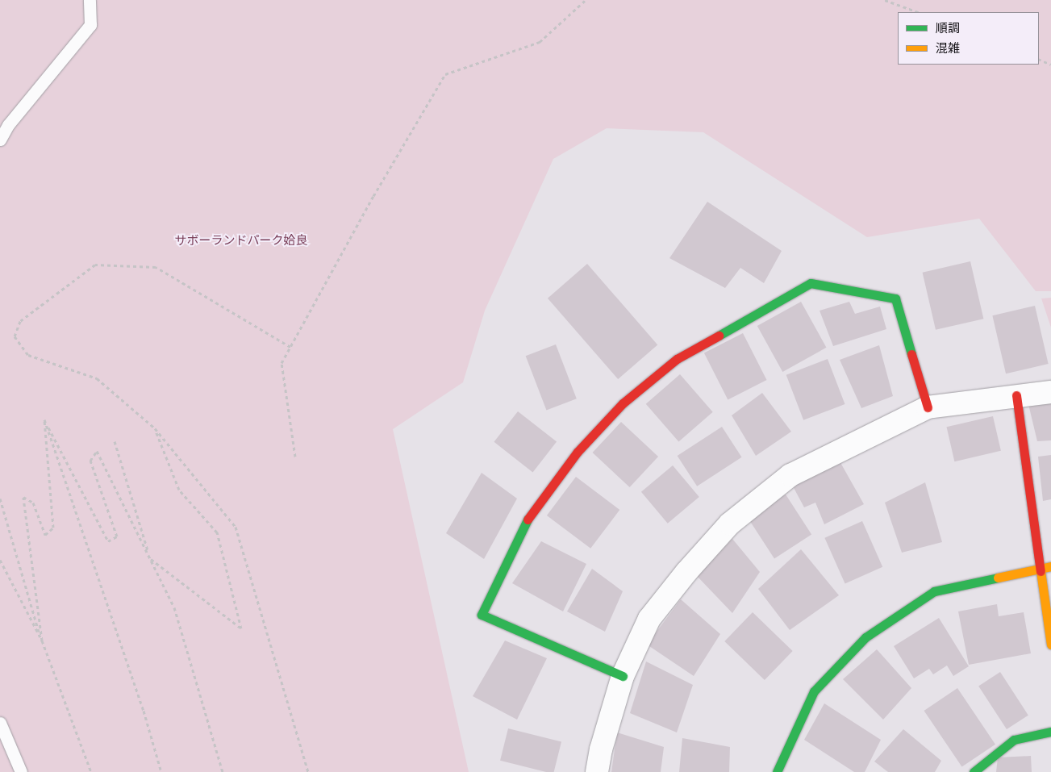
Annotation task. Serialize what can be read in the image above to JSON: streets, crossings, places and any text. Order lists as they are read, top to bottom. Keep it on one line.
{"parks":["サボーランドパーク姶良"],"legend":["順調","混雑"]}
